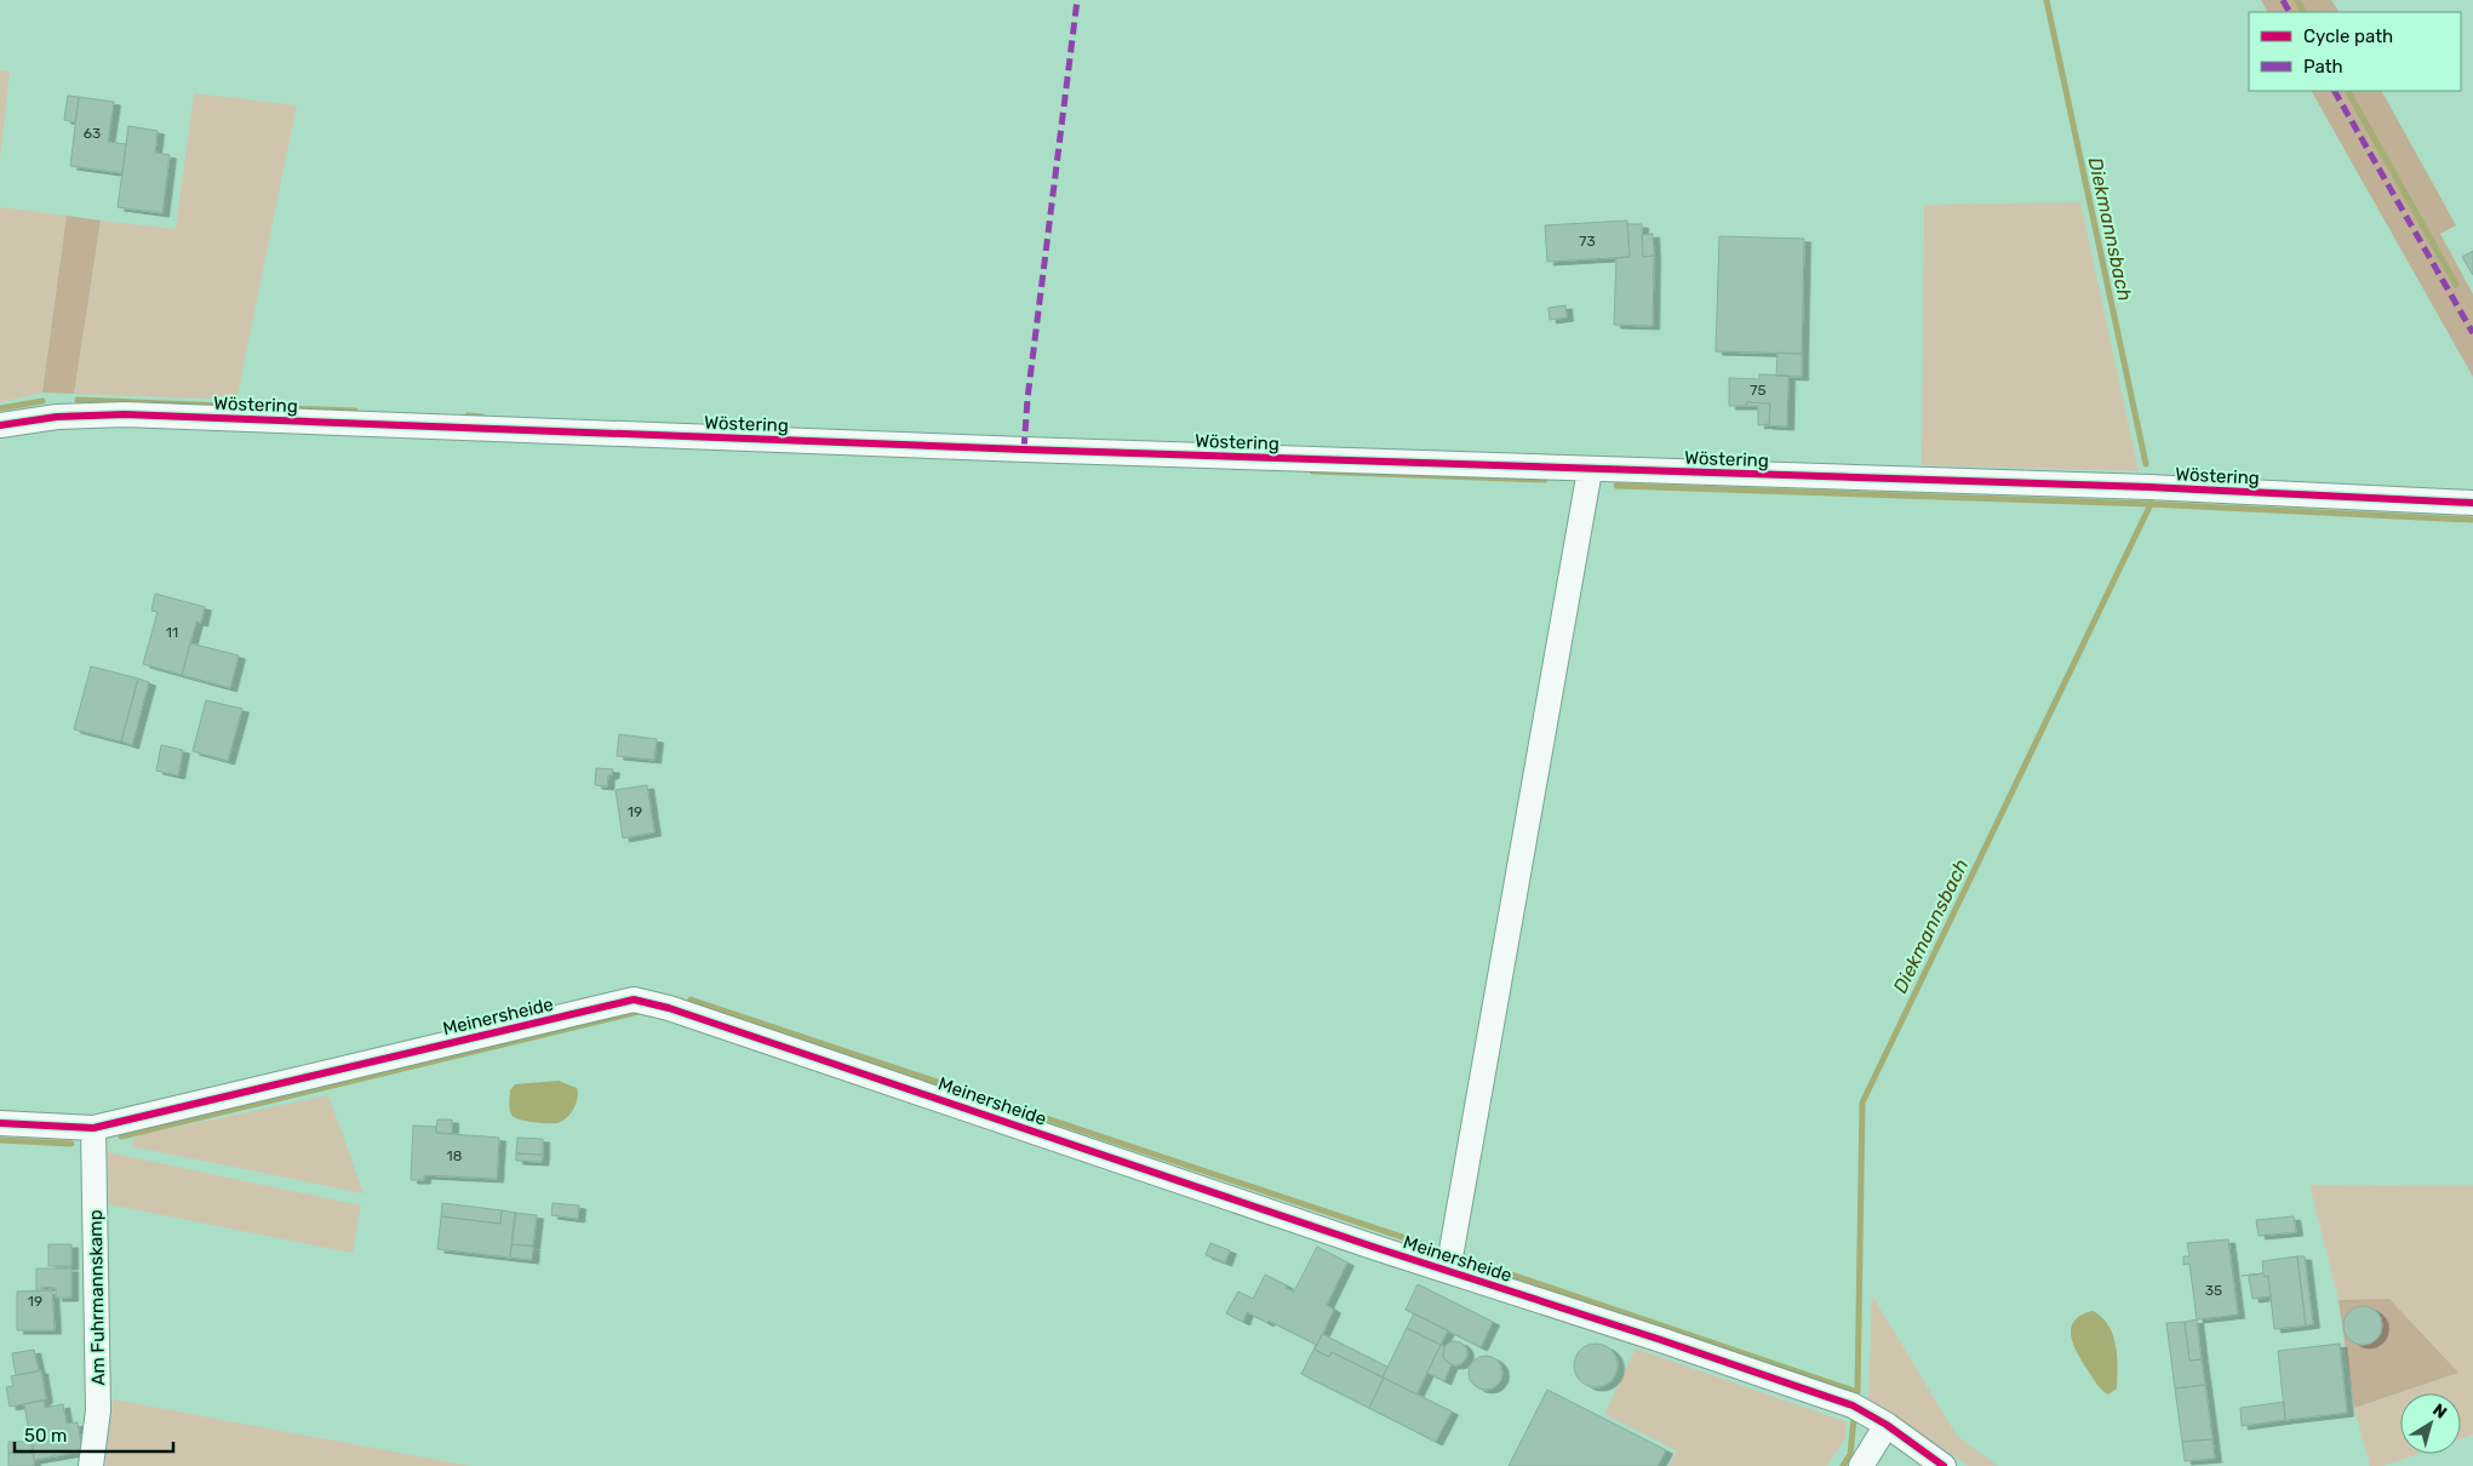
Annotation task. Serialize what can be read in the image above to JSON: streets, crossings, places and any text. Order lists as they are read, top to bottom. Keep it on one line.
{"streets":{"street":["Wöstering","Meinersheide","Am Fuhrmannskamp"]},"crossings":[["Meinersheide","Am Fuhrmannskamp"]],"water":["Diekmannsbach"],"house_numbers":["63","73","75","11","19","18","35","19"],"legend":["Cycle path","Path"],"scale_bar":"50 m","north":"top right"}
